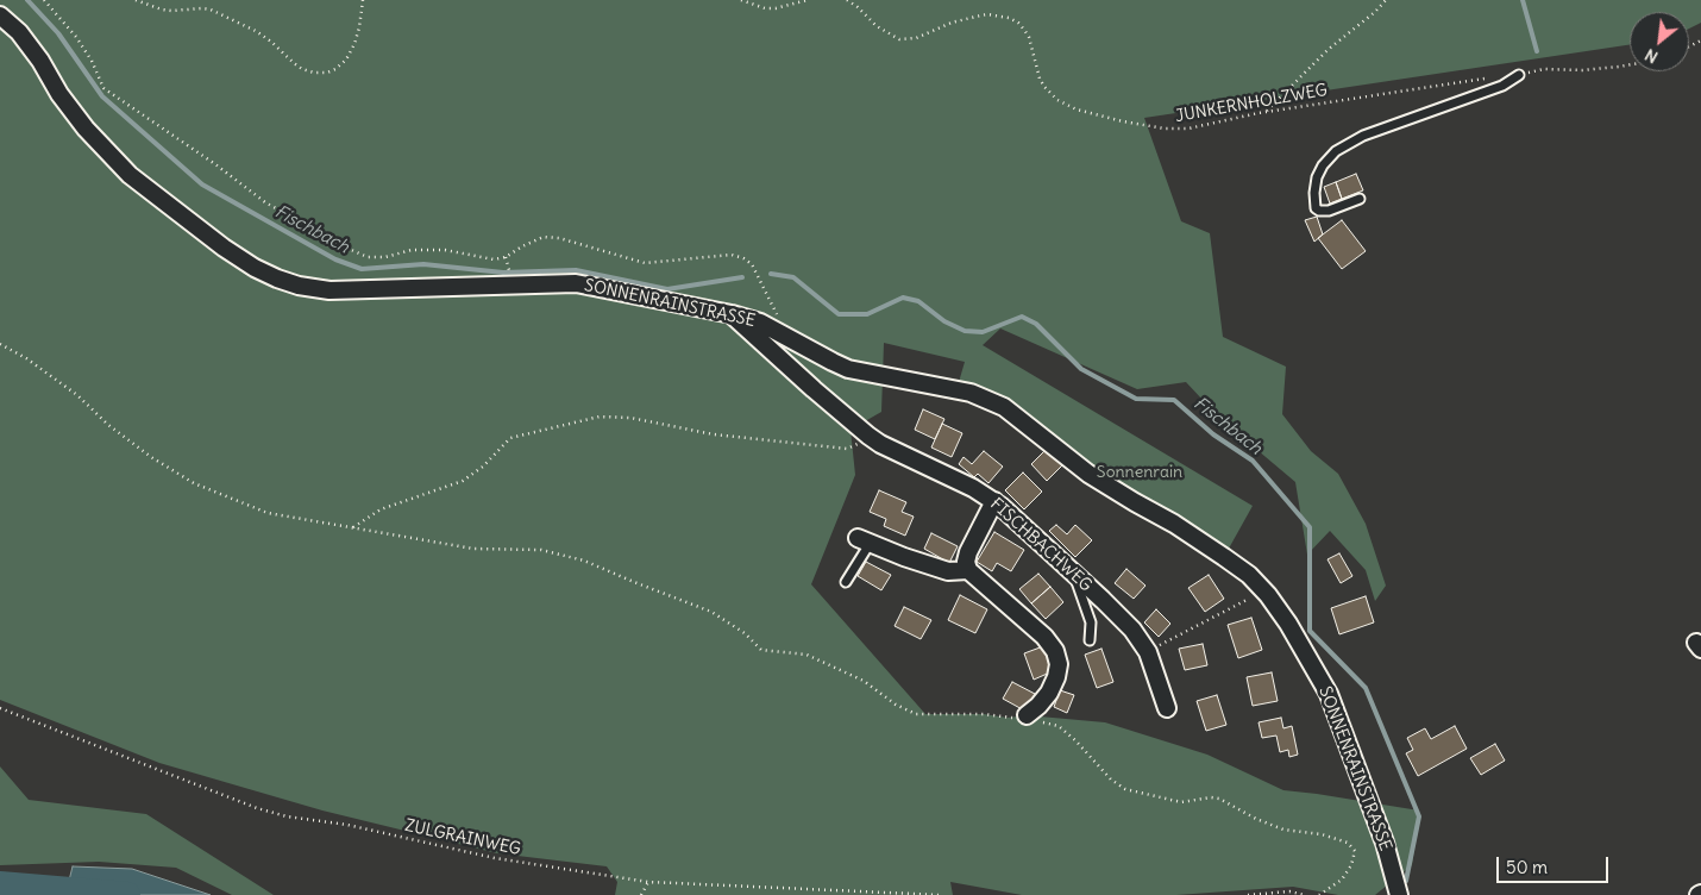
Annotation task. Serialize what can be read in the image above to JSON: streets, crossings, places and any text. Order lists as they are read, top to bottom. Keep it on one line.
{"streets":{"street":["SONNENRAINSTRASSE","FISCHBACHWEG"],"path":["JUNKERNHOLZWEG","ZULGRAINWEG"]},"crossings":[["SONNENRAINSTRASSE","FISCHBACHWEG"]],"water":["Fischbach"],"parks":["Sonnenrain"],"scale_bar":"50 m","north":"bottom left"}
